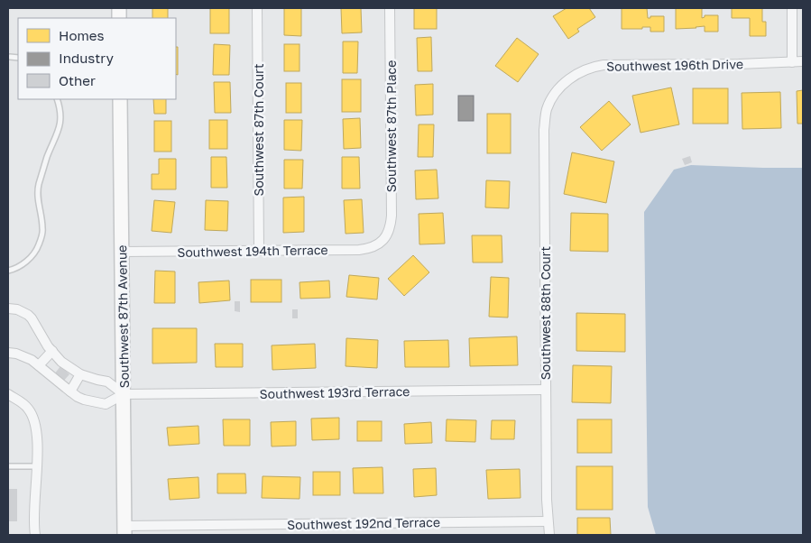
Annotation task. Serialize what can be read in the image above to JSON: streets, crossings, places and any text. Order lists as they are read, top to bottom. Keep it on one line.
{"streets":{"street":["Southwest 196th Drive","Southwest 87th Place","Southwest 87th Court","Southwest 194th Terrace","Southwest 88th Court","Southwest 87th Avenue","Southwest 193rd Terrace","Southwest 192nd Terrace"]},"crossings":[["Southwest 196th Drive","Southwest 88th Court"],["Southwest 87th Place","Southwest 194th Terrace"],["Southwest 87th Court","Southwest 194th Terrace"],["Southwest 194th Terrace","Southwest 87th Avenue"],["Southwest 88th Court","Southwest 193rd Terrace"],["Southwest 88th Court","Southwest 192nd Terrace"],["Southwest 87th Avenue","Southwest 193rd Terrace"],["Southwest 87th Avenue","Southwest 192nd Terrace"]],"legend":["Homes","Industry","Other"]}
